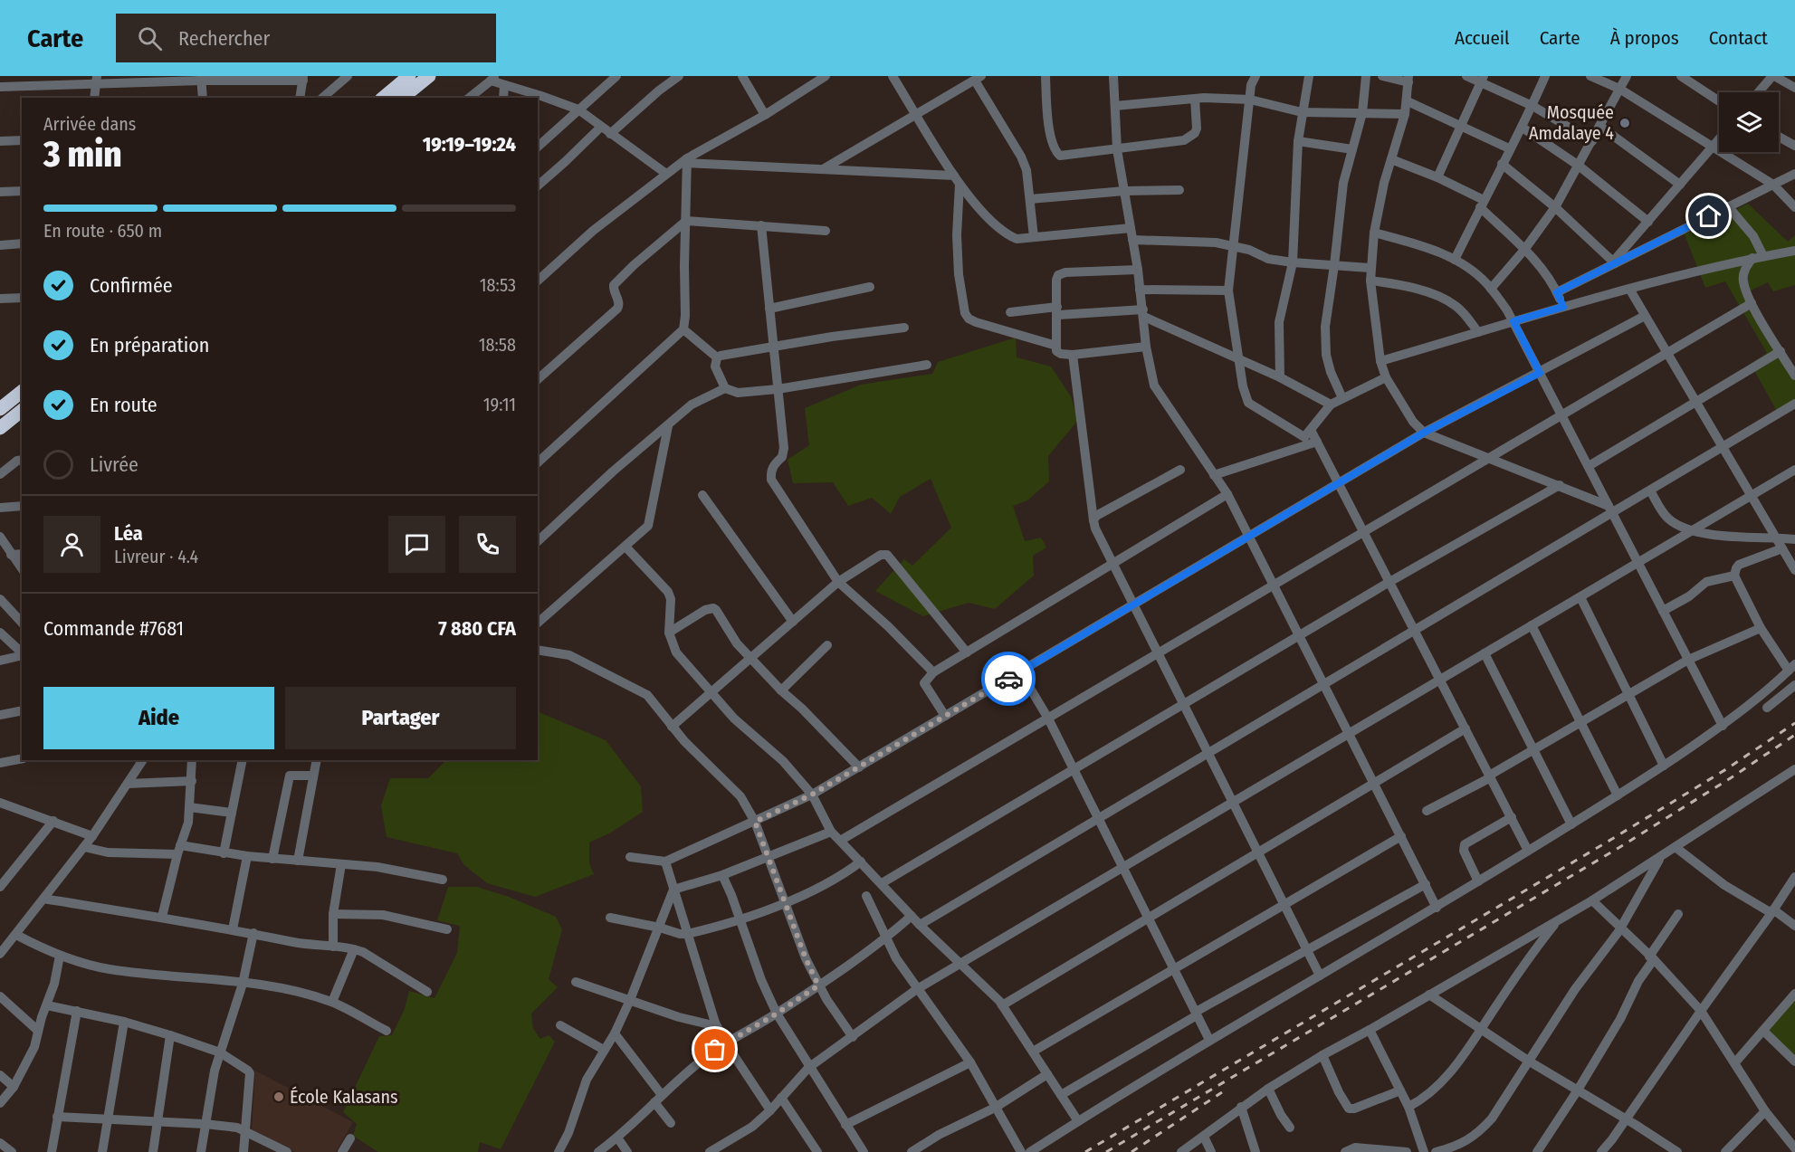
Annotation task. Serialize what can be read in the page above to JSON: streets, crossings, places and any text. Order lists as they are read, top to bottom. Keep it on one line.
{"places":["Mosquée Amdalaye 4","École Kalasans"],"page":{"header":"Carte","search":"Rechercher","nav":["Accueil","Carte","À propos","Contact"],"heading":["3 min","Arrivée dans","19:19–19:24"],"panel":["Léa","Livreur · 4.4","Commande #7681","7 880 CFA"],"bar":"En route · 650 m","list":[["Confirmée","18:53"],["En préparation","18:58"],["En route","19:11"],"Livrée"],"buttons":["Aide","Partager"]}}
